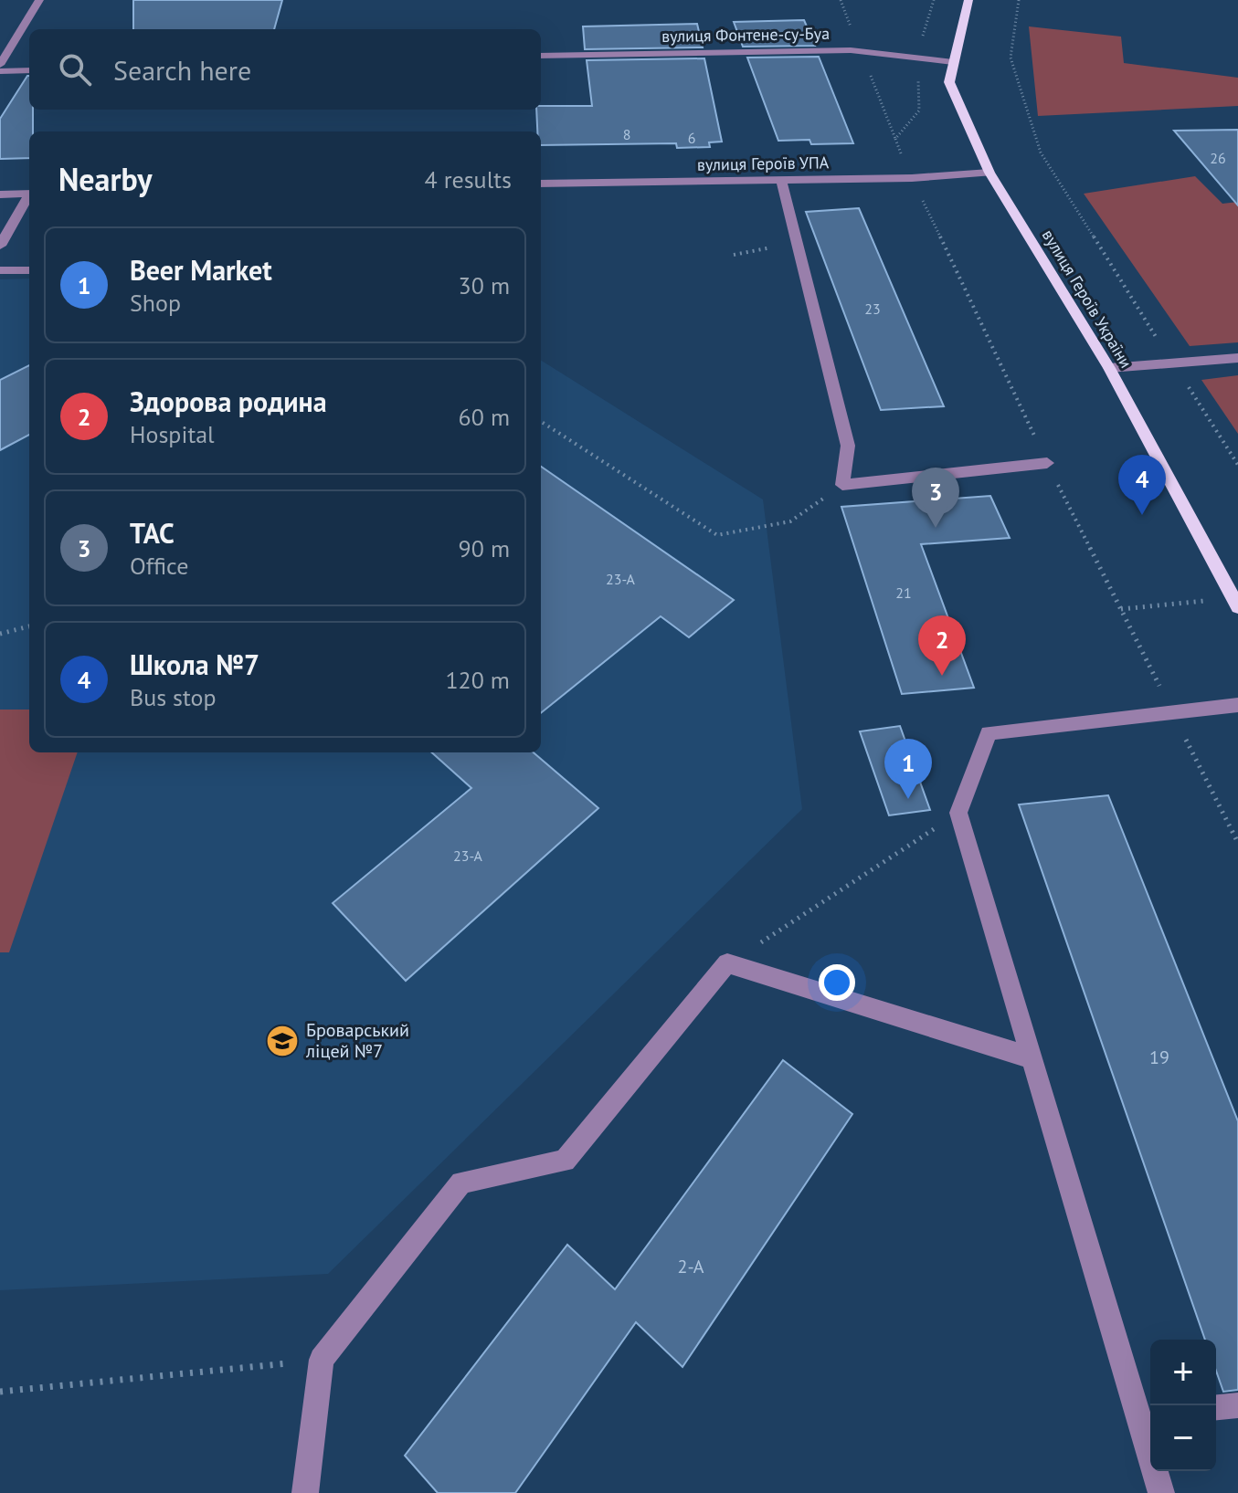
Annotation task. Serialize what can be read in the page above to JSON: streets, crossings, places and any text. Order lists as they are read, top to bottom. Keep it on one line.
{"streets":{"main road":["вулиця Героїв України"],"street":["вулиця Фонтене-су-Буа","вулиця Героїв УПА"]},"crossings":[["вулиця Фонтене-су-Буа","вулиця Героїв України"],["вулиця Героїв УПА","вулиця Героїв України"]],"places":{"school or university":["Броварський ліцей №7"]},"house_numbers":["8","6","26","23","23-А","21","23-А","19","2-А"],"page":{"search":"Search here","heading":["Nearby","4 results"],"list":[{"mark":"1","name":"Beer Market","note":"Shop","value":"30 m"},{"mark":"2","name":"Здорова родина","note":"Hospital","value":"60 m"},{"mark":"3","name":"ТАС","note":"Office","value":"90 m"},{"mark":"4","name":"Школа №7","note":"Bus stop","value":"120 m"}],"pins":["4","3","2","1"],"map_buttons":["+","−"]}}
